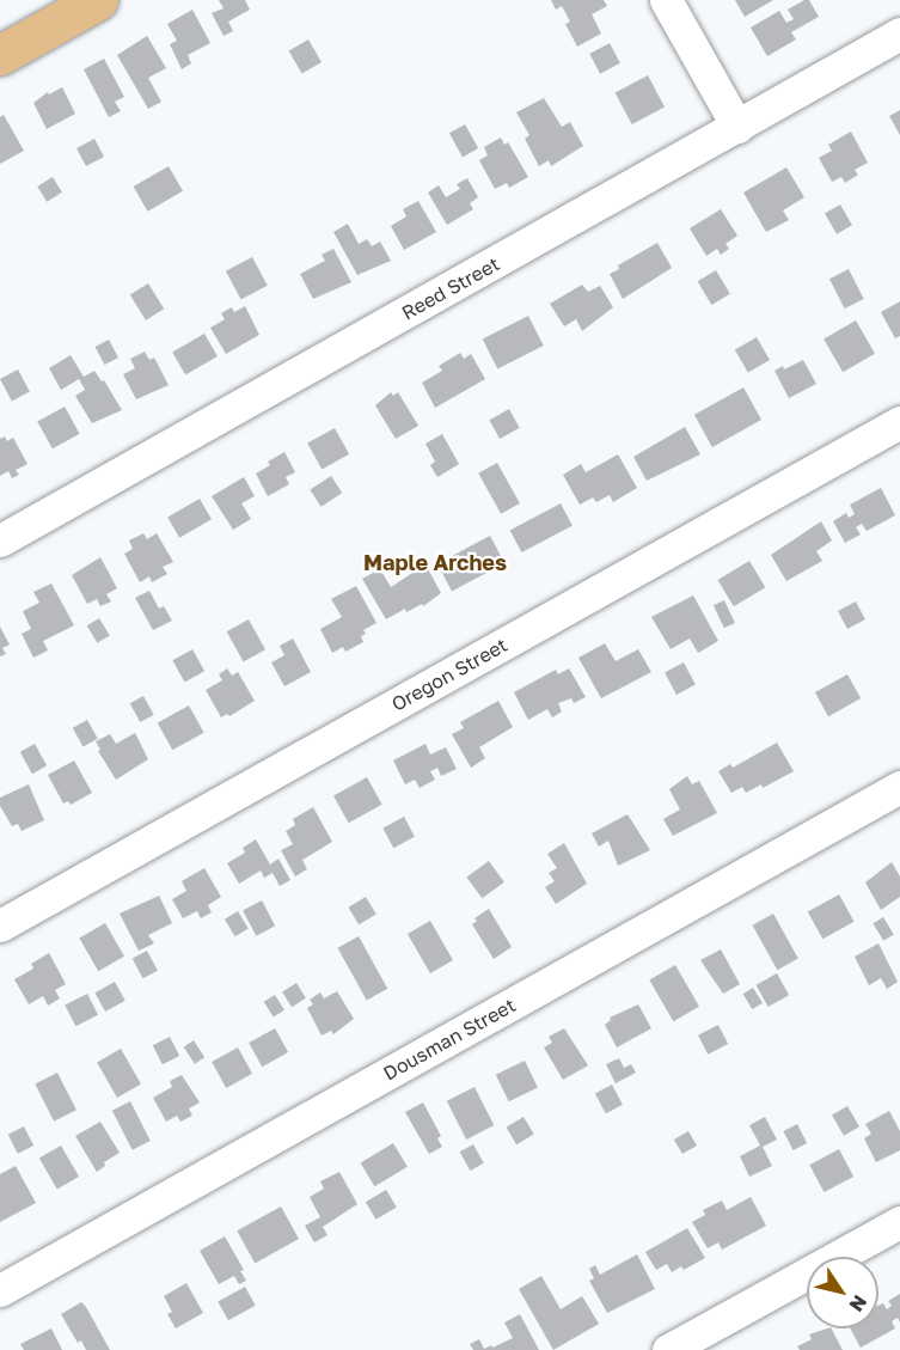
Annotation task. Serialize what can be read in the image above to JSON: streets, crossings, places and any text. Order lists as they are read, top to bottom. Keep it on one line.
{"streets":{"street":["Reed Street","Oregon Street","Dousman Street"]},"districts":["Maple Arches"],"north":"bottom right"}
